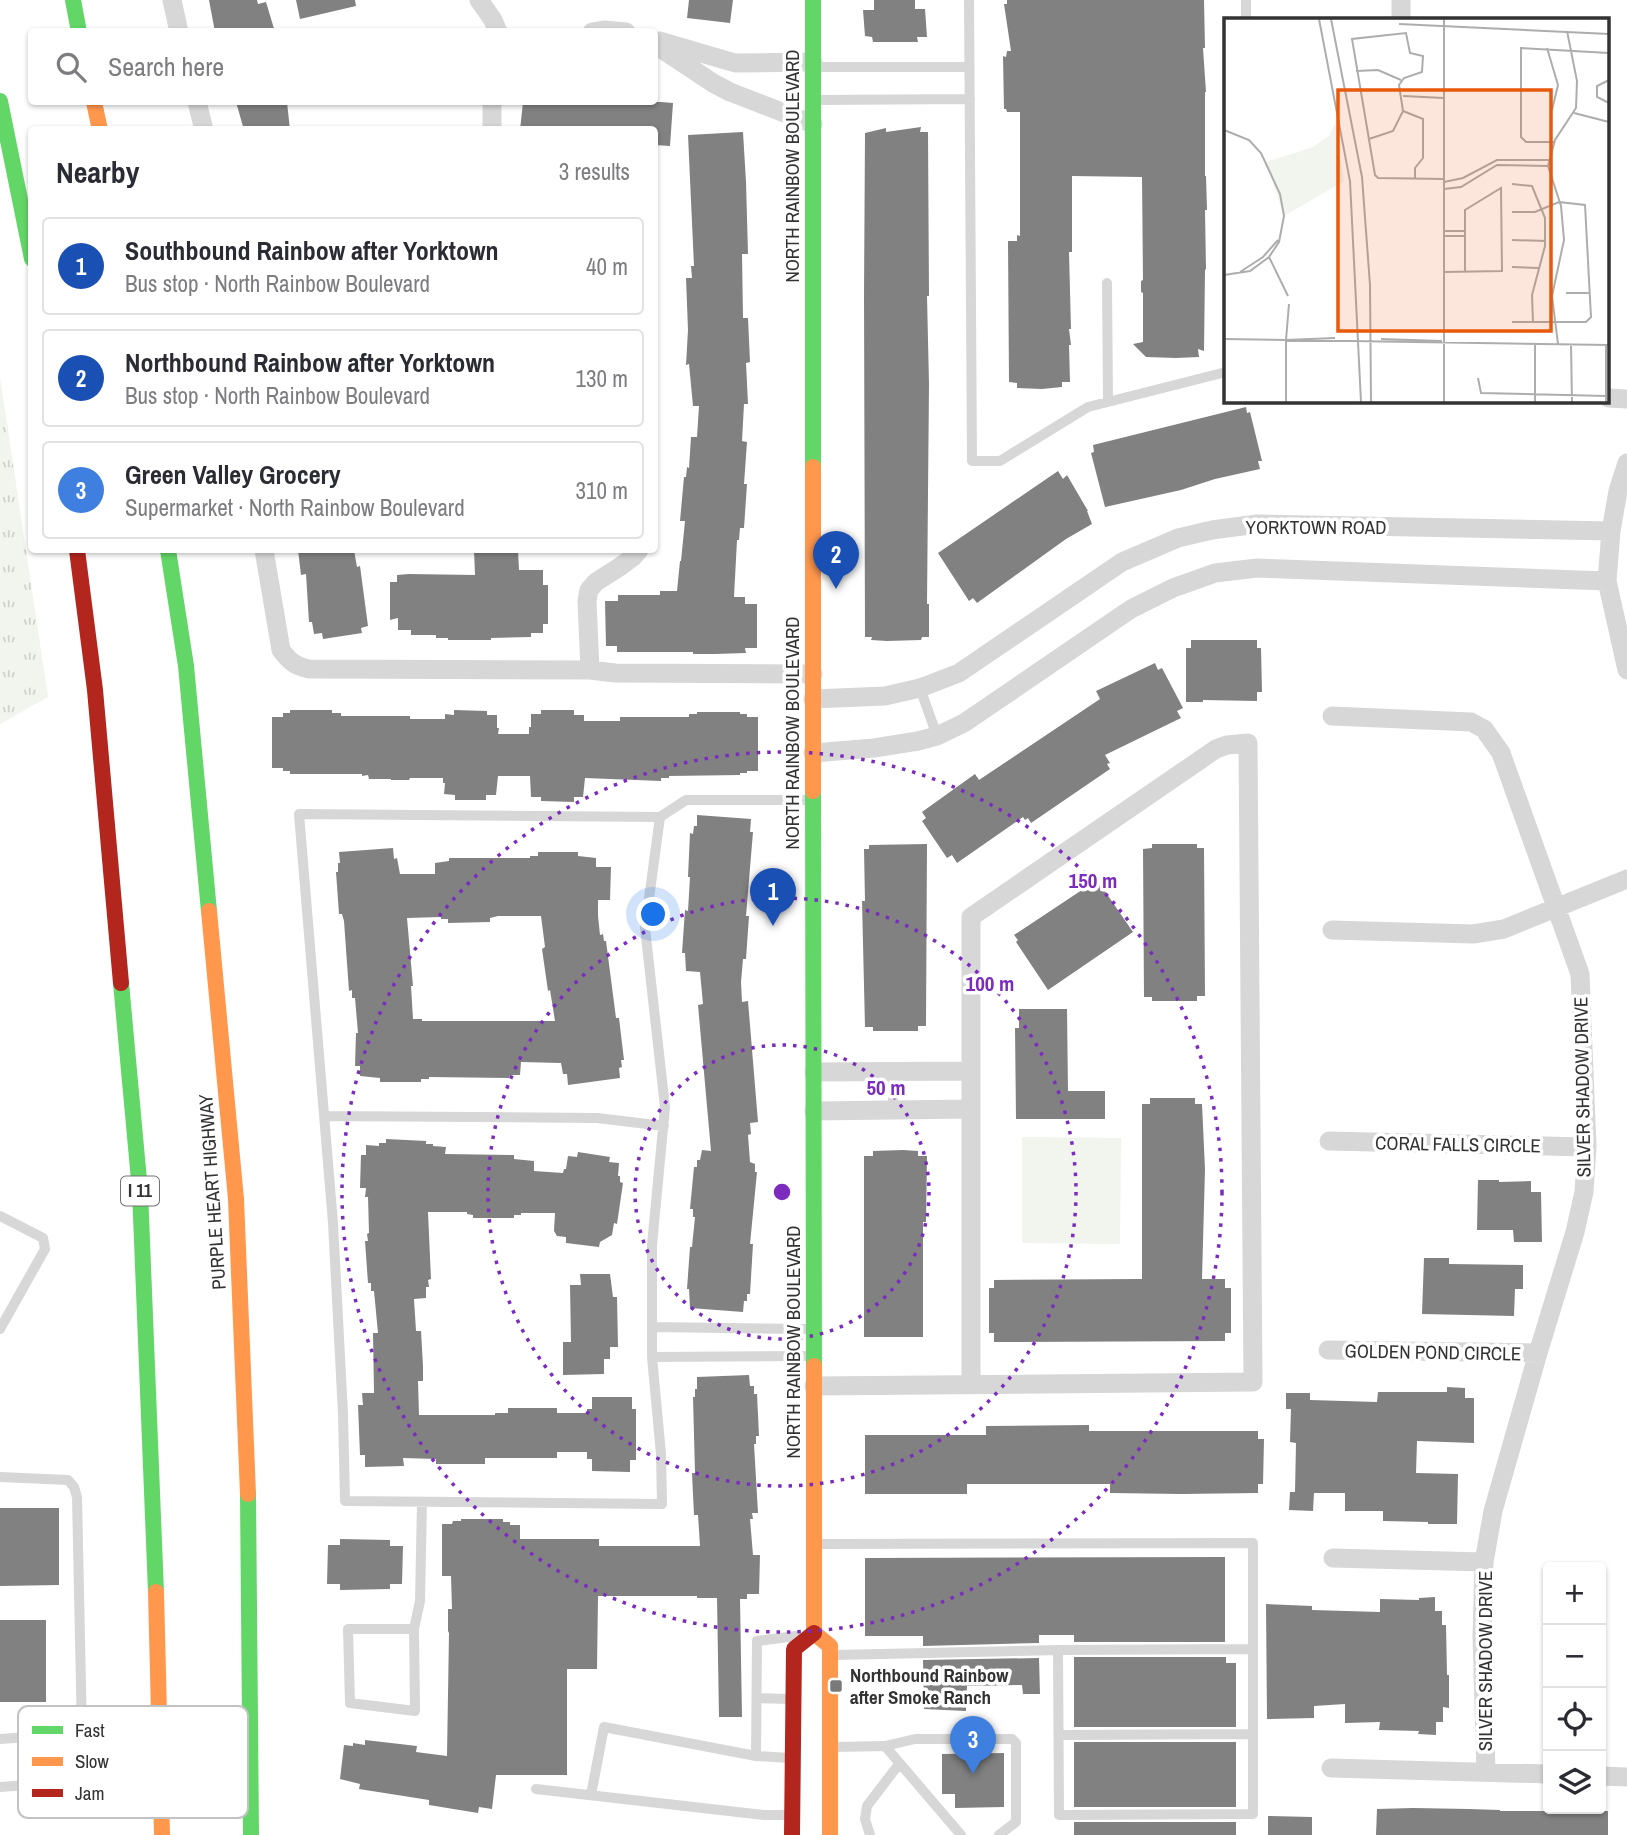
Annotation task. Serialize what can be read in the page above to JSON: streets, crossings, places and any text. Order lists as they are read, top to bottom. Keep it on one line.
{"streets":{"main road":["NORTH RAINBOW BOULEVARD","I 11","PURPLE HEART HIGHWAY"],"street":["YORKTOWN ROAD","SILVER SHADOW DRIVE","CORAL FALLS CIRCLE","GOLDEN POND CIRCLE"]},"crossings":[["NORTH RAINBOW BOULEVARD","YORKTOWN ROAD"],["SILVER SHADOW DRIVE","CORAL FALLS CIRCLE"],["SILVER SHADOW DRIVE","GOLDEN POND CIRCLE"]],"places":{"transit":["Northbound Rainbow after Smoke Ranch"]},"legend":["Fast","Slow","Jam"],"page":{"search":"Search here","heading":["Nearby","3 results"],"list":[{"mark":"1","name":"Southbound Rainbow after Yorktown","note":"Bus stop · North Rainbow Boulevard","value":"40 m"},{"mark":"2","name":"Northbound Rainbow after Yorktown","note":"Bus stop · North Rainbow Boulevard","value":"130 m"},{"mark":"3","name":"Green Valley Grocery","note":"Supermarket · North Rainbow Boulevard","value":"310 m"}],"pins":["2","1","3"],"map_buttons":["+","−"]},"rings":["150 m","100 m","50 m"]}
